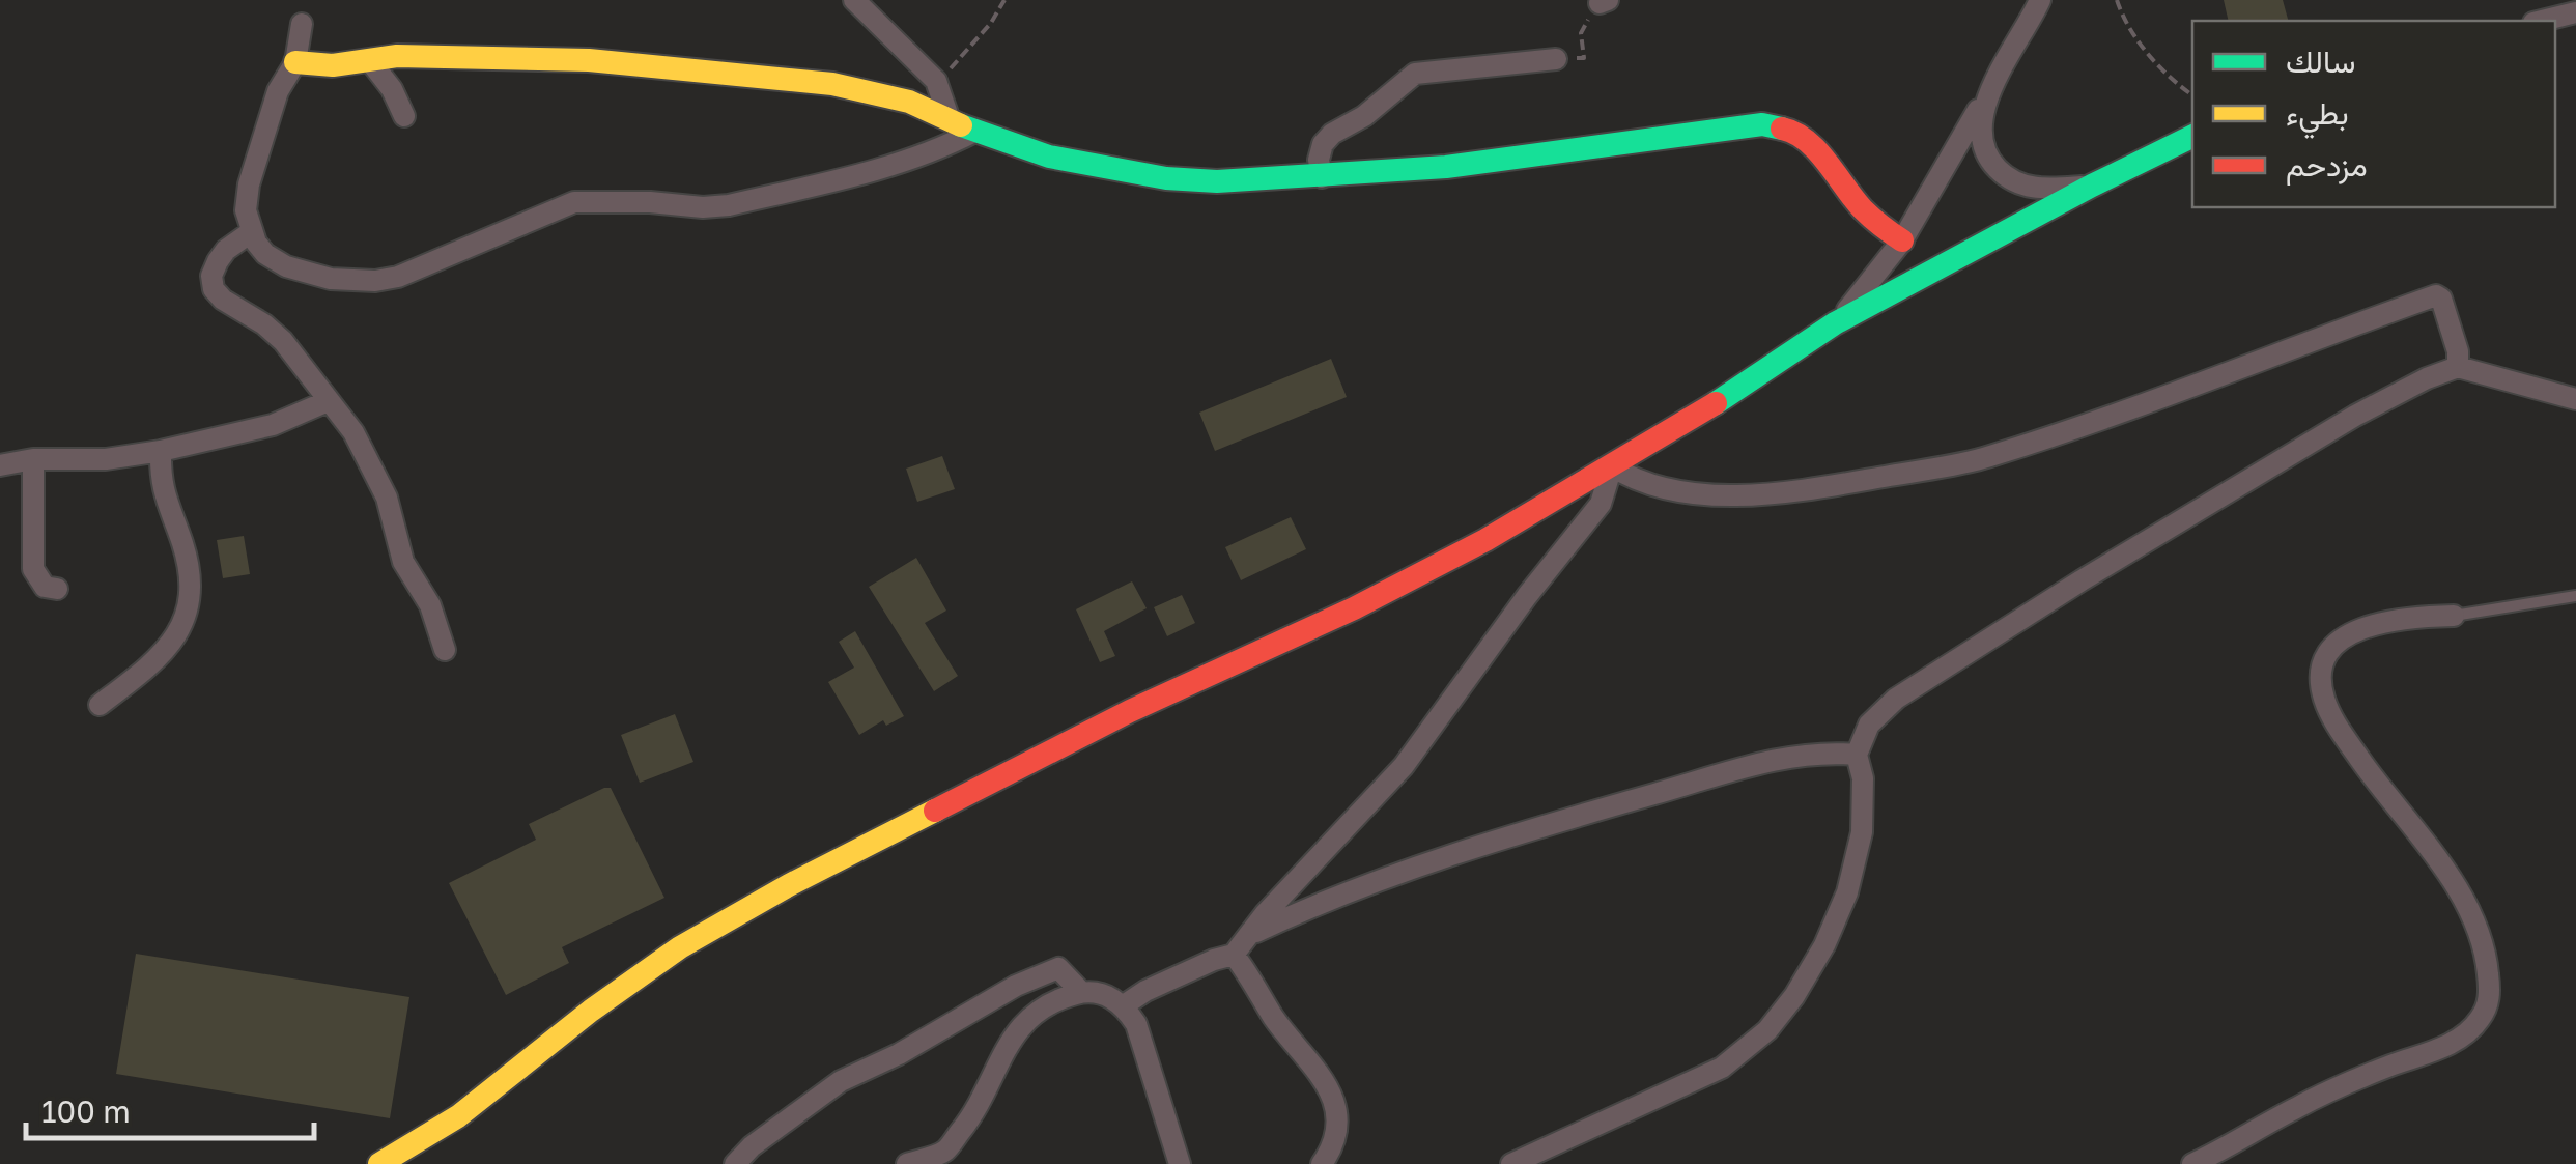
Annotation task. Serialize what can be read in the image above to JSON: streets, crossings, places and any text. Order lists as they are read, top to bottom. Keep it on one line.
{"legend":["سالك","بطيء","مزدحم"],"scale_bar":"100 m"}
